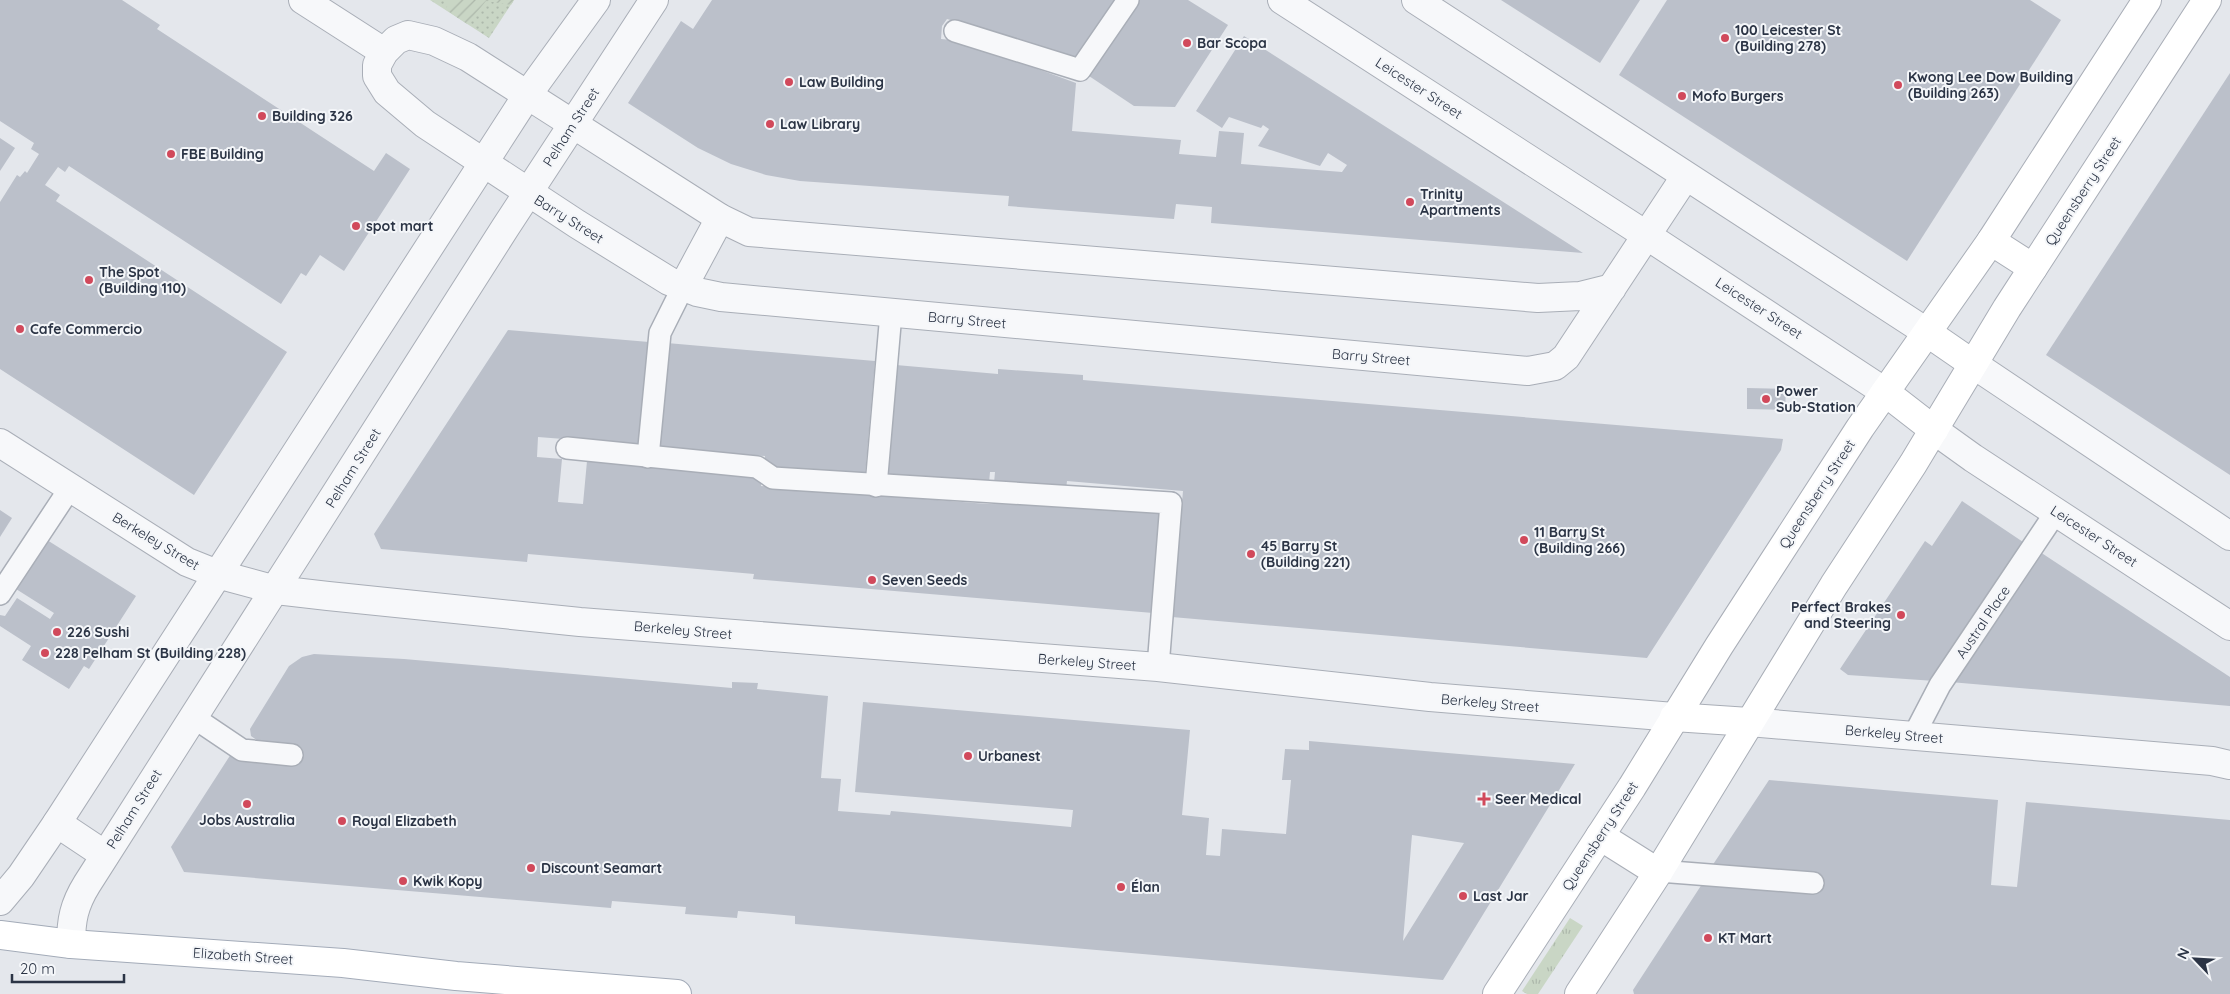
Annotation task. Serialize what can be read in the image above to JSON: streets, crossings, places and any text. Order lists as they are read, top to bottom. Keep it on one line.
{"streets":{"main road":["Leicester Street","Queensberry Street","Berkeley Street","Elizabeth Street"],"street":["Pelham Street","Barry Street"],"lane":["Austral Place"]},"crossings":[["Leicester Street","Queensberry Street"],["Leicester Street","Barry Street"],["Leicester Street","Austral Place"],["Pelham Street","Barry Street"],["Pelham Street","Berkeley Street"],["Pelham Street","Elizabeth Street"],["Queensberry Street","Berkeley Street"],["Berkeley Street","Austral Place"]],"places":{"other":["100 Leicester St (Building 278)","Bar Scopa","Law Building","Kwong Lee Dow Building (Building 263)","Mofo Burgers","Building 326","Law Library","FBE Building","Trinity Apartments","spot mart","The Spot (Building 110)","Cafe Commercio","Power Sub-Station","11 Barry St (Building 266)","45 Barry St (Building 221)","Seven Seeds","Perfect Brakes and Steering","226 Sushi","228 Pelham St (Building 228)","Urbanest","Jobs Australia","Royal Elizabeth","Discount Seamart","Kwik Kopy","Élan","Last Jar","KT Mart"],"health":["Seer Medical"]},"scale_bar":"20 m","north":"top left"}
